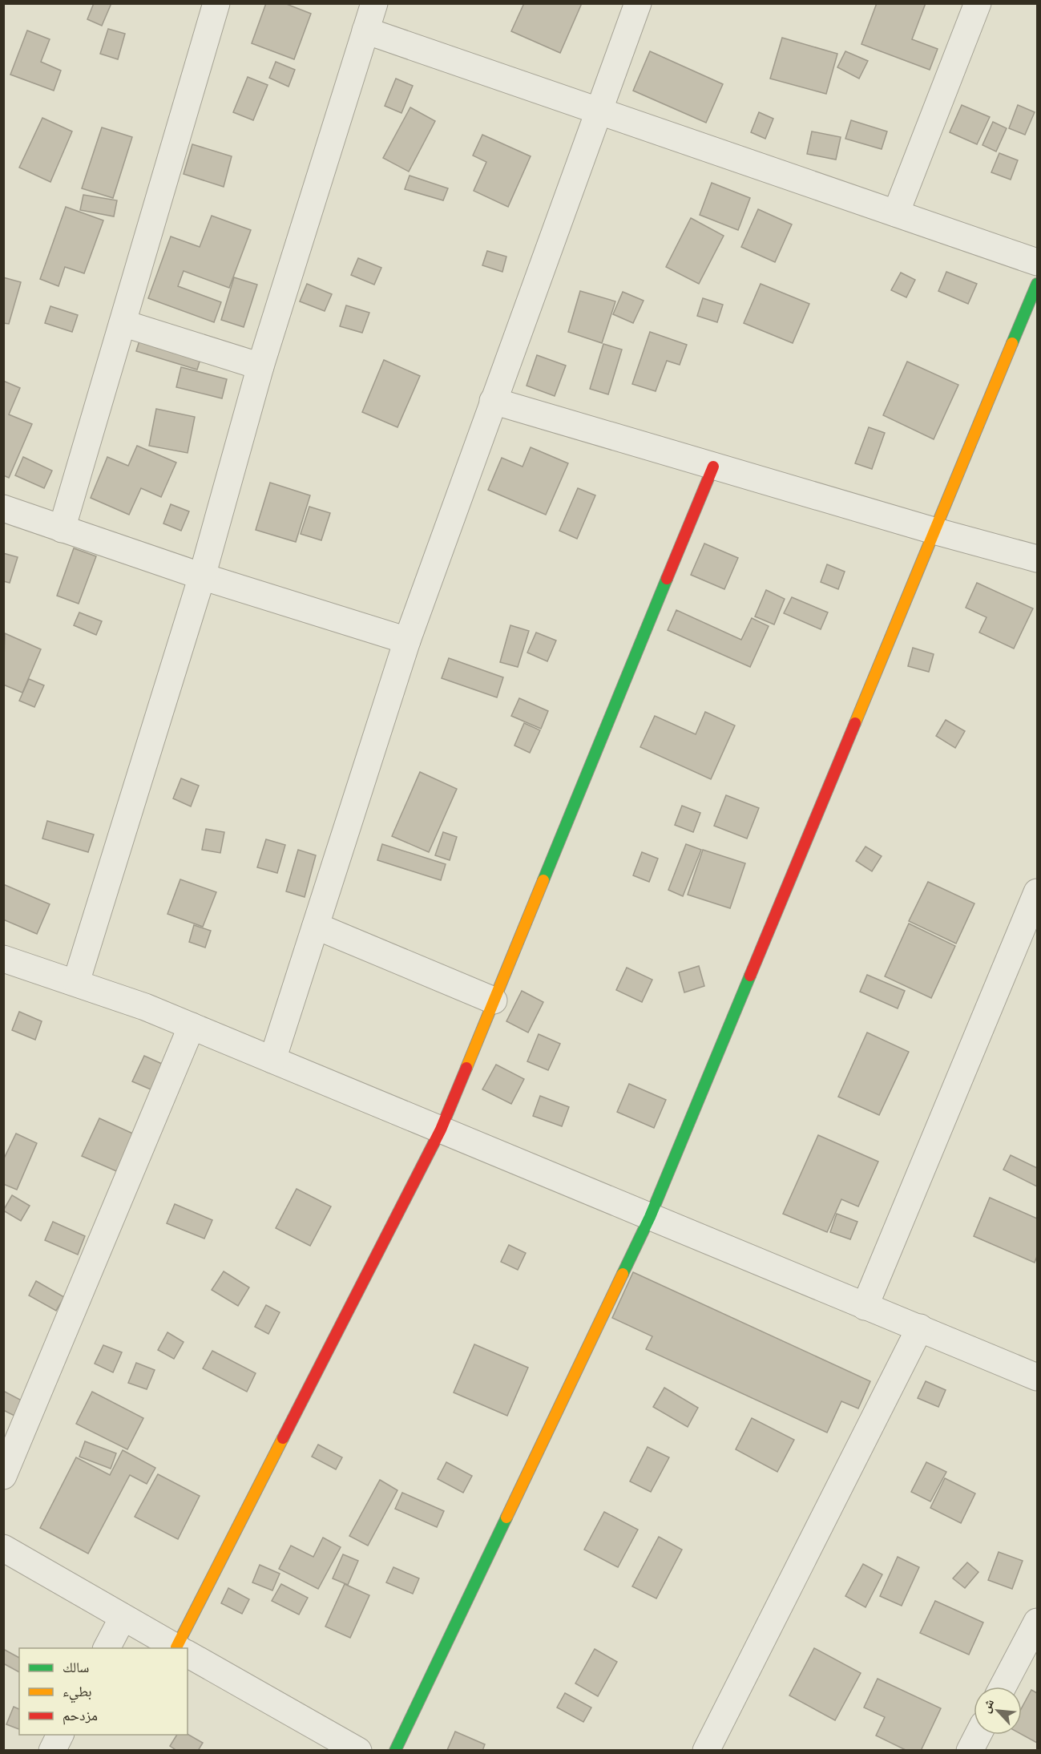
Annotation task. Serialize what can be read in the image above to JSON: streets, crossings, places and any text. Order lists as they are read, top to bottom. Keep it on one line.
{"legend":["سالك","بطيء","مزدحم"],"north":"top left"}
